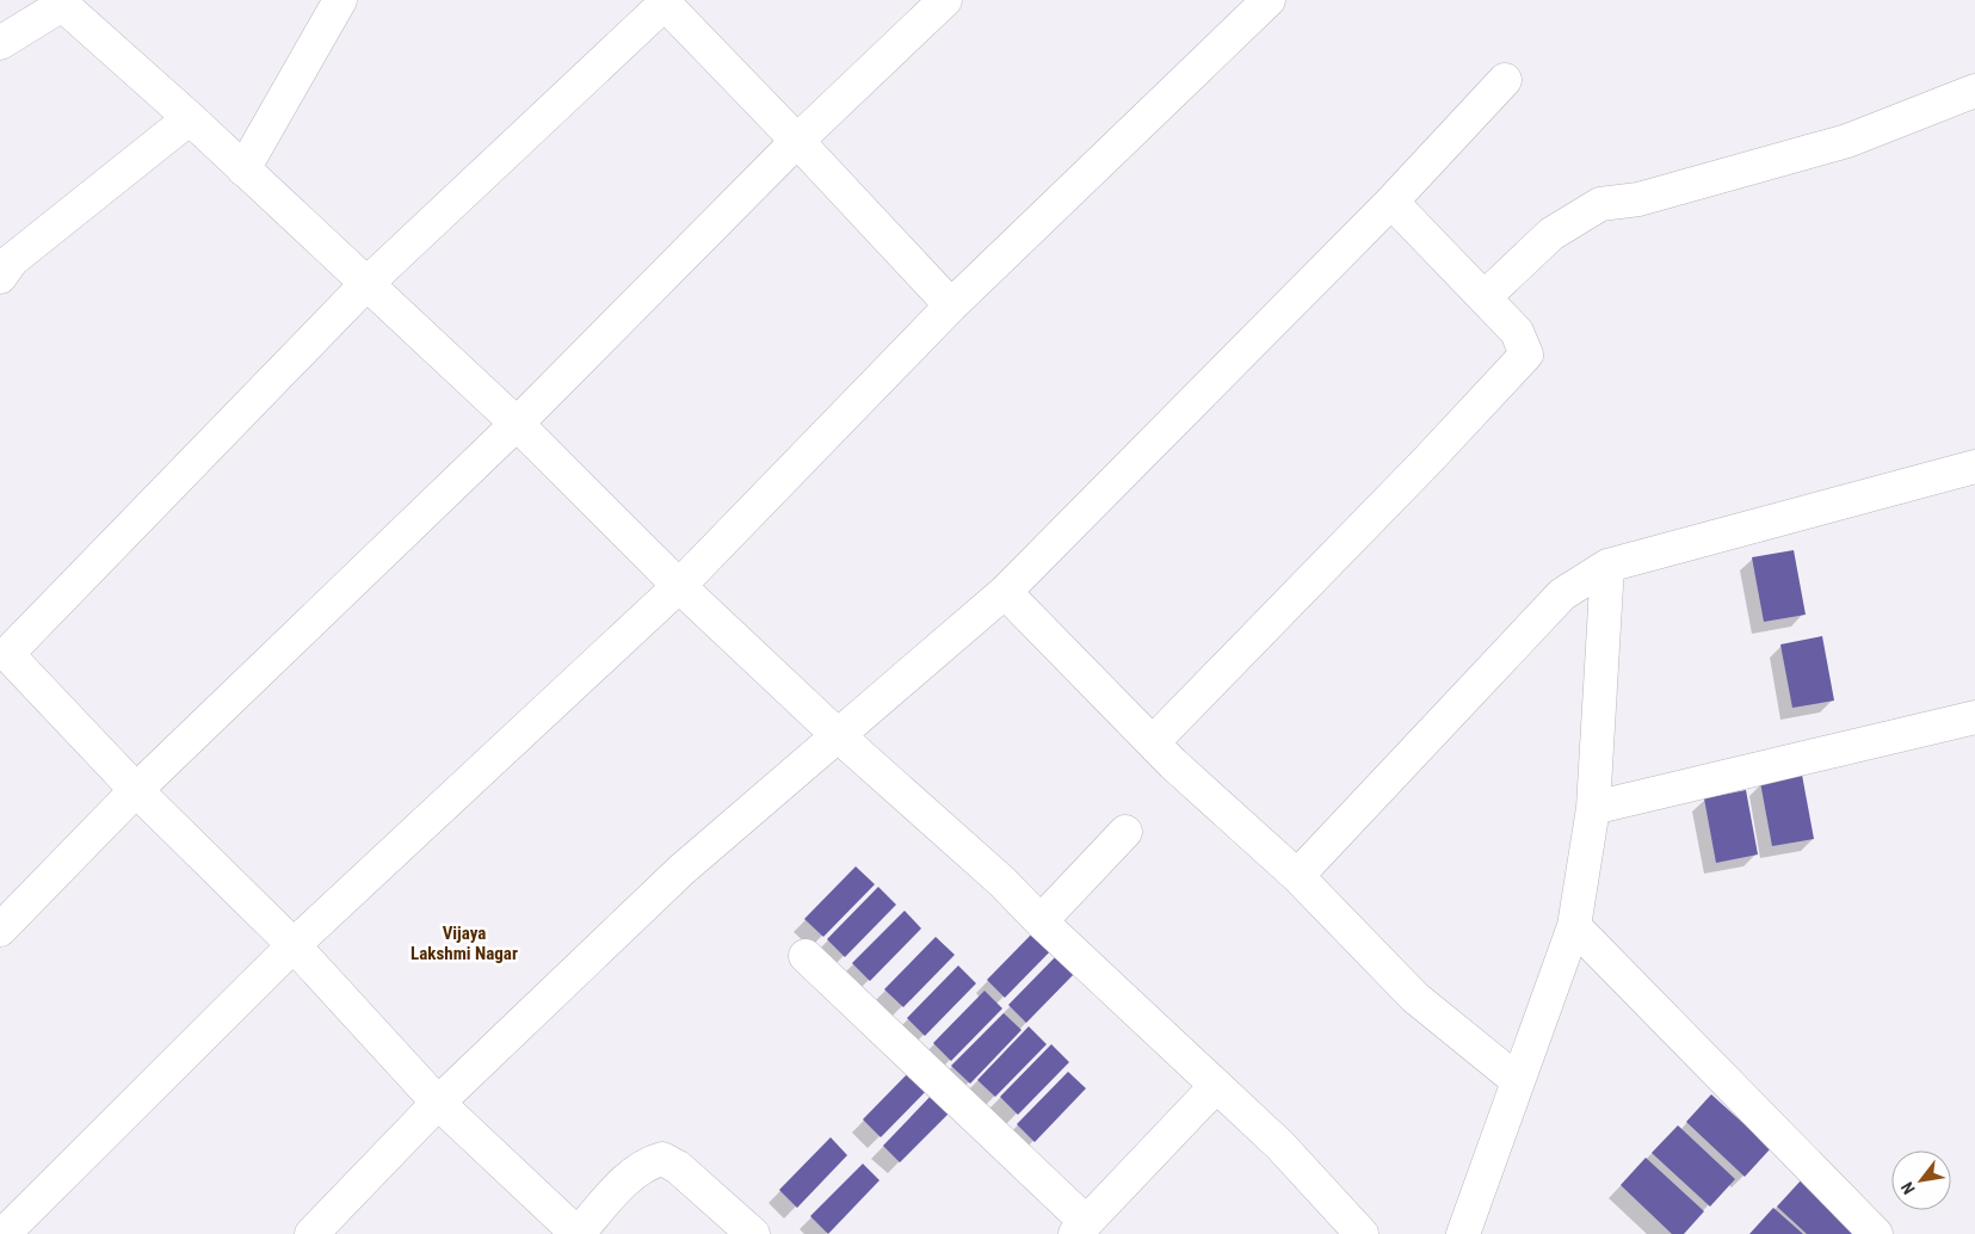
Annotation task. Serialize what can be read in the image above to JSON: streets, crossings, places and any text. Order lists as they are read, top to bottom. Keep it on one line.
{"districts":["Vijaya Lakshmi Nagar"],"north":"bottom left"}
